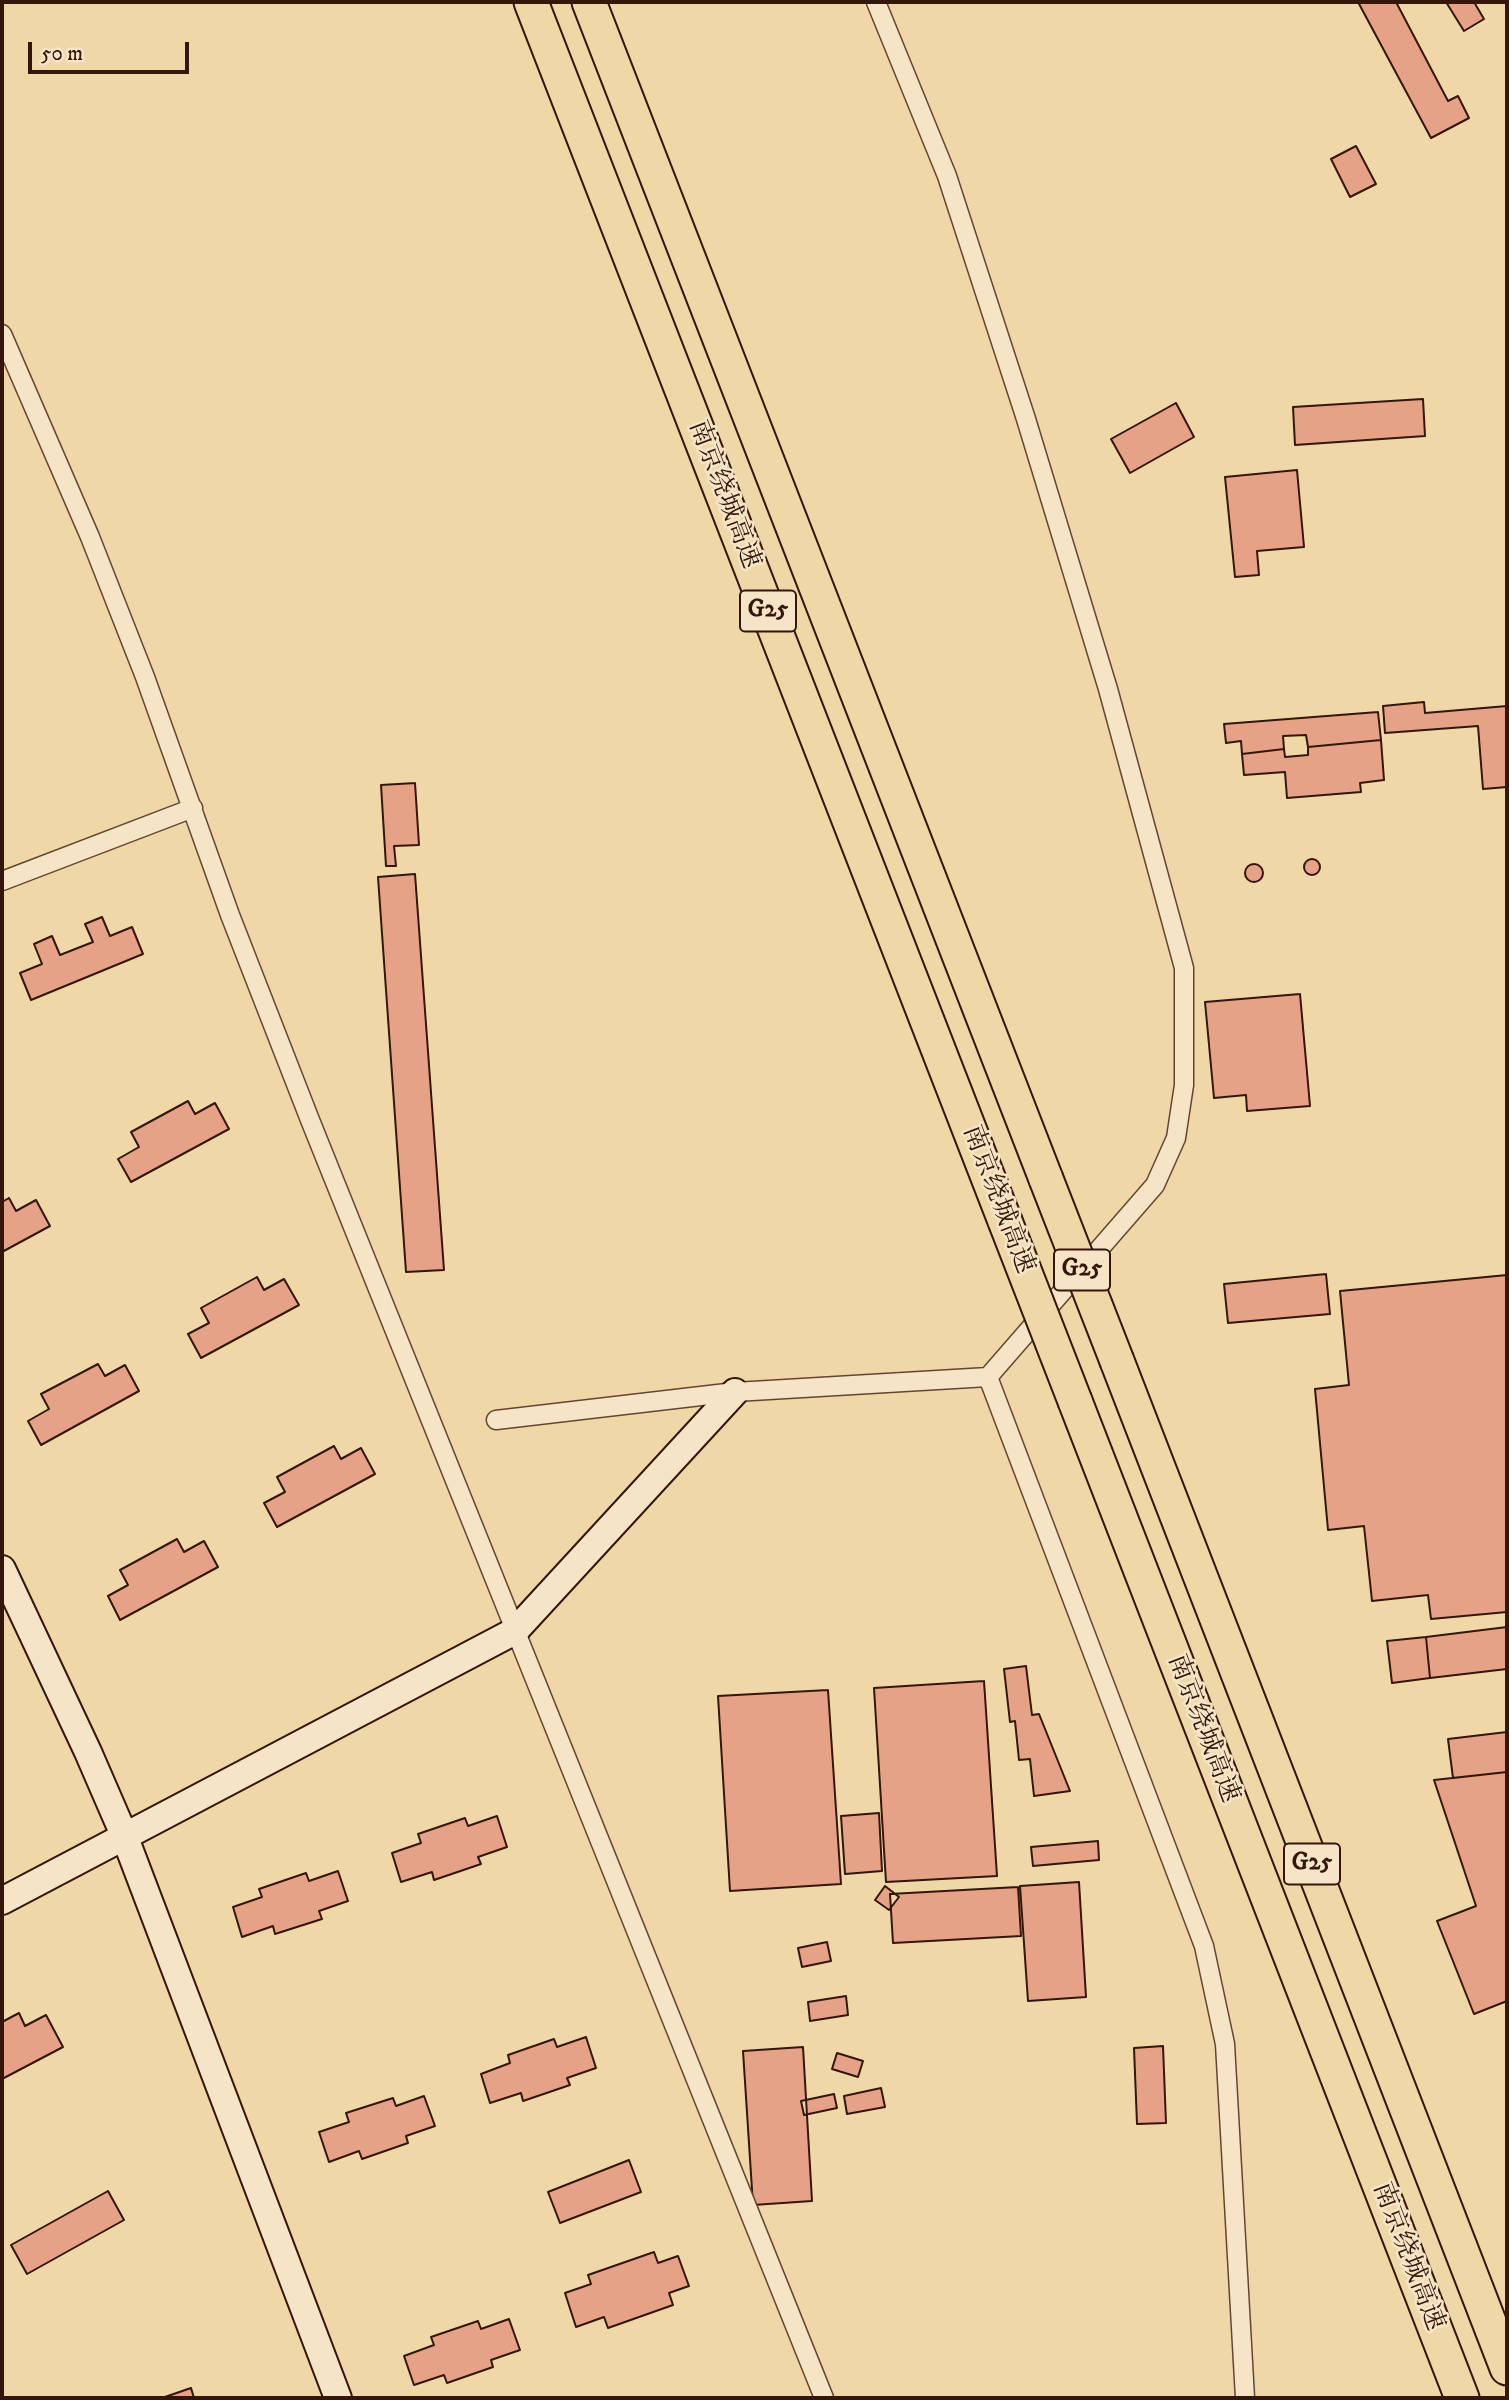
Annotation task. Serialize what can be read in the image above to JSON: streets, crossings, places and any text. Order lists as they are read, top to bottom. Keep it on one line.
{"streets":{"highway":["南京绕城高速","G25"]},"scale_bar":"50 m"}
